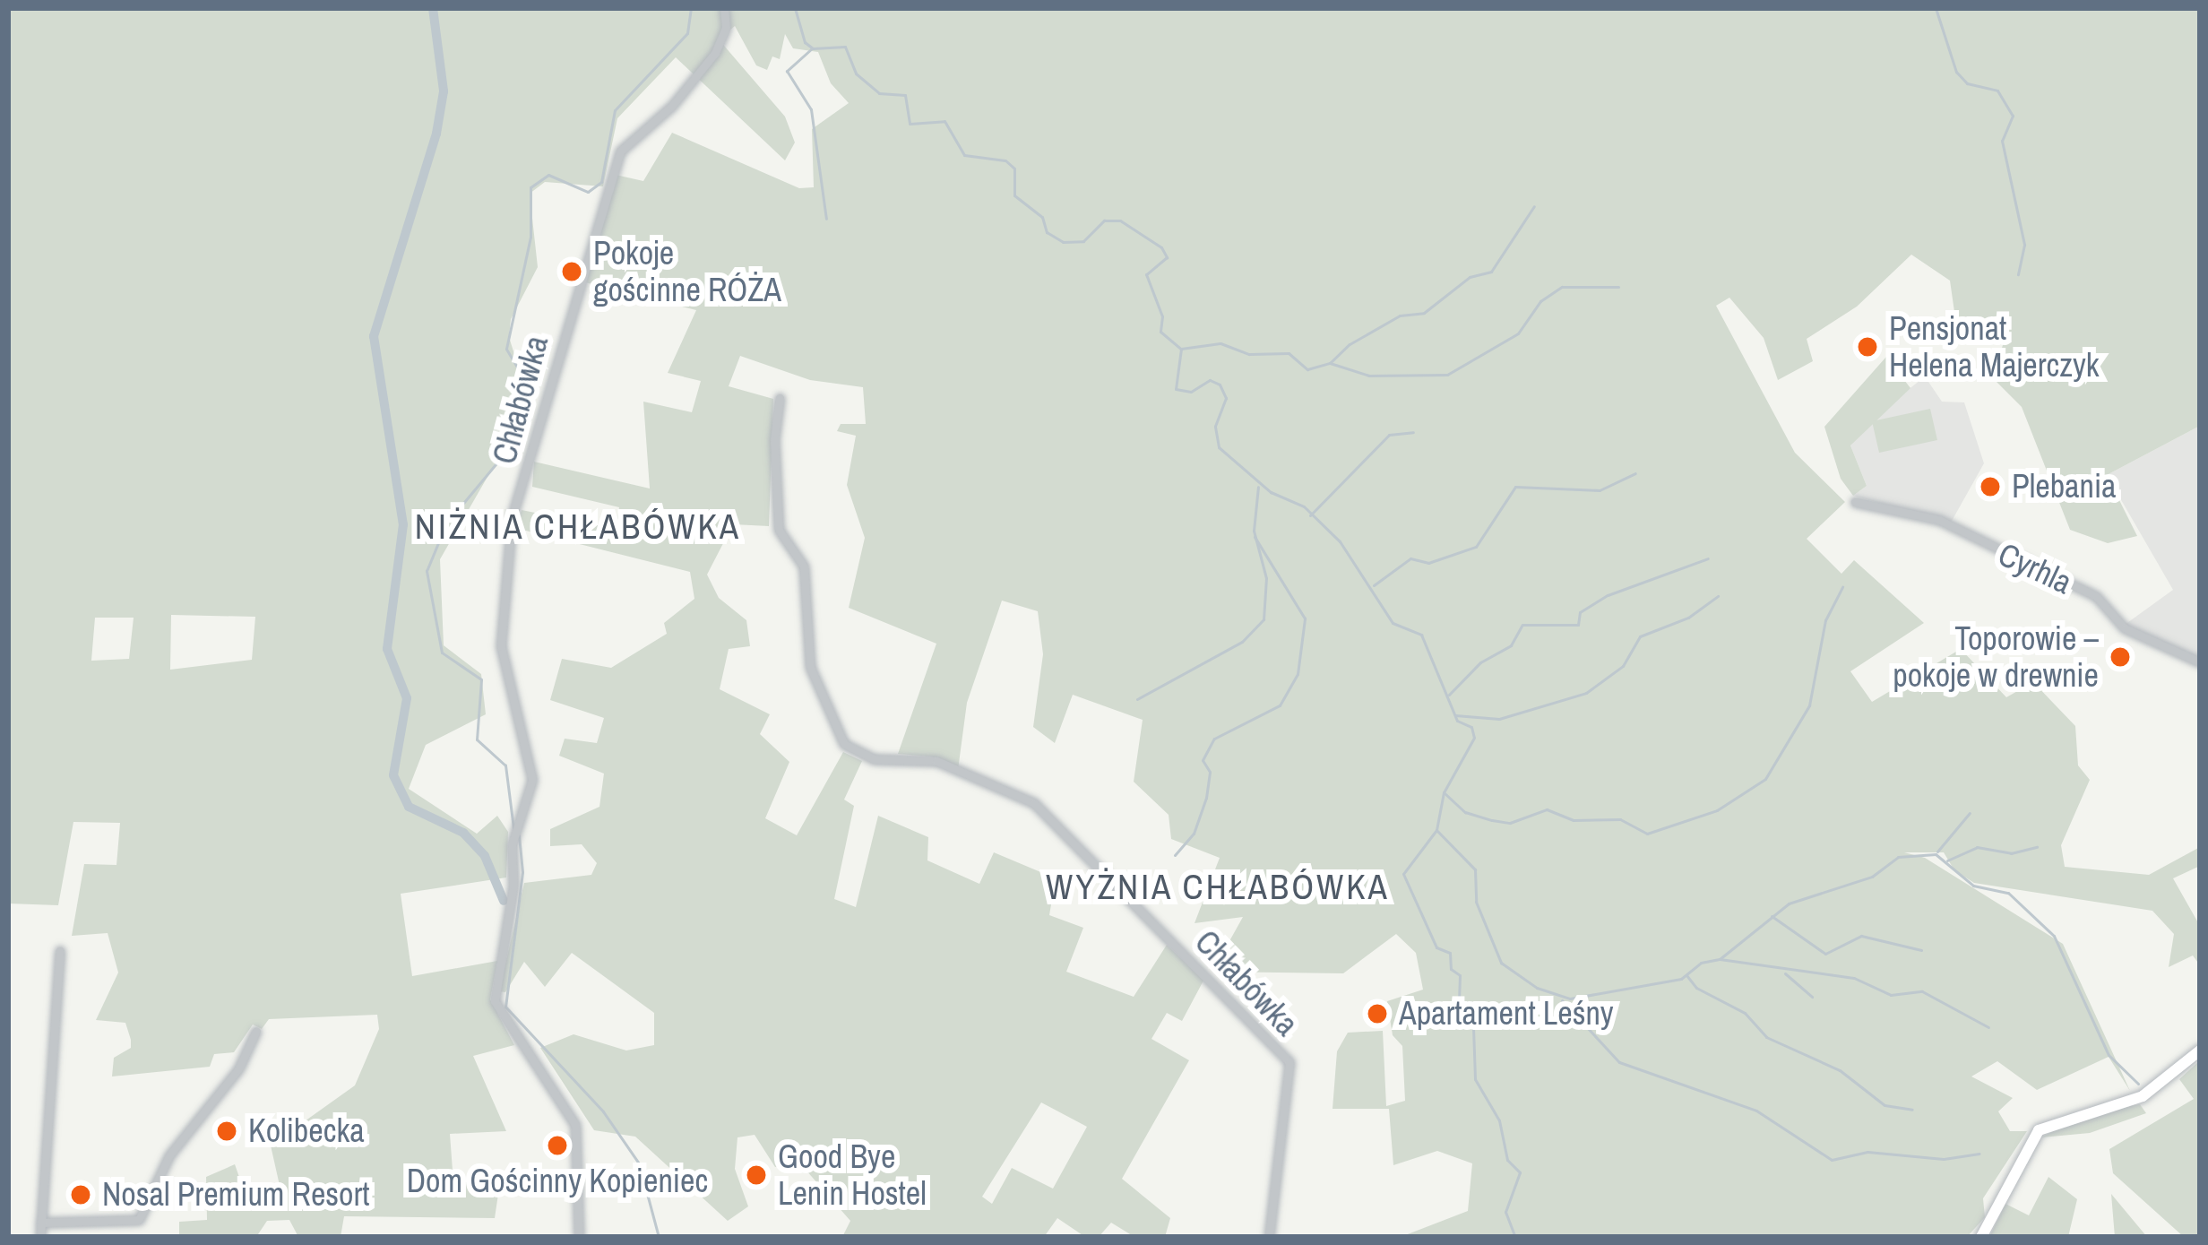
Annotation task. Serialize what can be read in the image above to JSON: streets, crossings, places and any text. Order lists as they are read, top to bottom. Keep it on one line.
{"streets":{"street":["Chłabówka","Cyrhla"]},"districts":["NIŻNIA CHŁABÓWKA","WYŻNIA CHŁABÓWKA"],"places":["Pokoje gościnne RÓŻA","Pensjonat Helena Majerczyk","Plebania","Toporowie – pokoje w drewnie","Apartament Leśny","Kolibecka","Dom Gościnny Kopieniec","Good Bye Lenin Hostel","Nosal Premium Resort"]}
